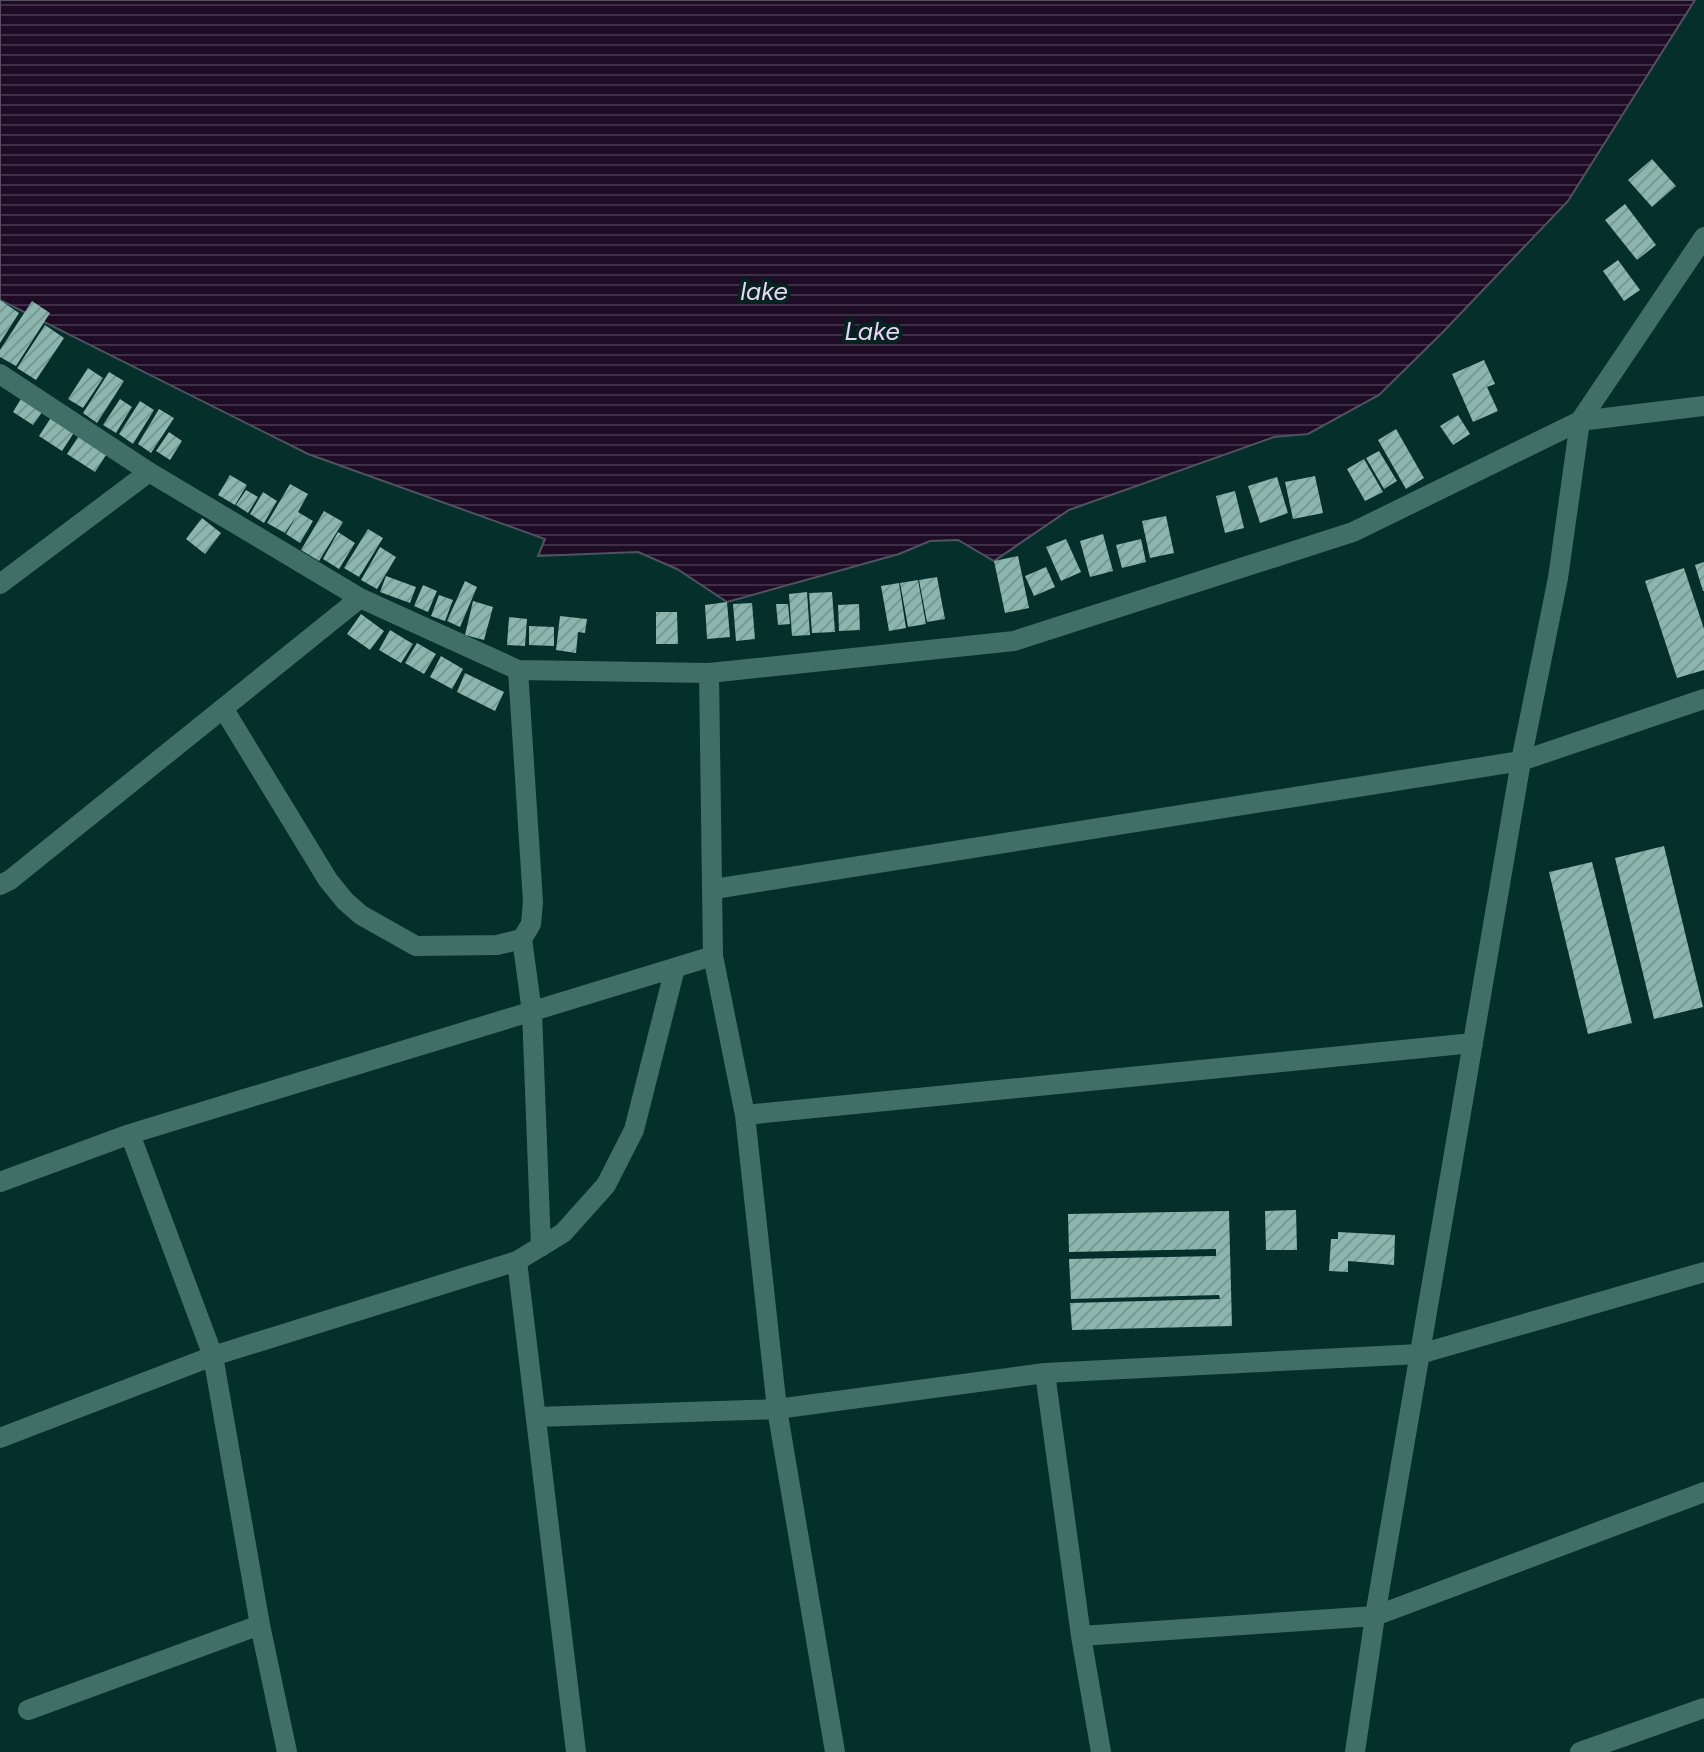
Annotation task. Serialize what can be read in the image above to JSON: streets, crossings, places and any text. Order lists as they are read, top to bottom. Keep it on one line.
{"water":["lake","Lake"]}
